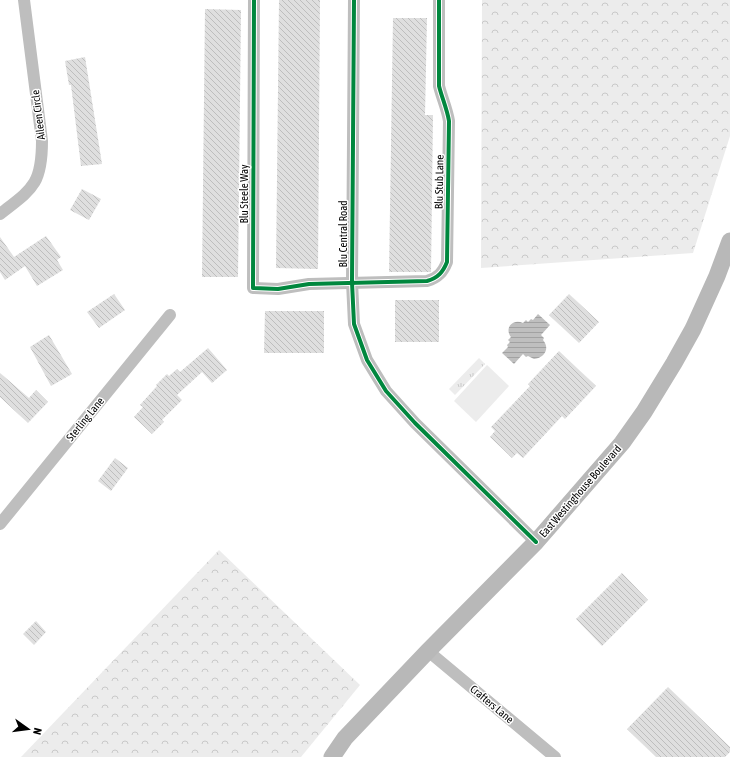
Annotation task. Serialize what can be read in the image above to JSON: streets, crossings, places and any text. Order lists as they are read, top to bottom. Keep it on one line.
{"streets":{"main road":["East Westinghouse Boulevard"],"street":["Aileen Circle","Blu Stub Lane","Blu Steele Way","Blu Central Road","Sterling Lane","Crafters Lane"]},"crossings":[["Blu Stub Lane","Blu Steele Way"],["Blu Stub Lane","Blu Central Road"],["Blu Steele Way","Blu Central Road"],["Blu Central Road","East Westinghouse Boulevard"],["East Westinghouse Boulevard","Crafters Lane"]],"north":"right"}
